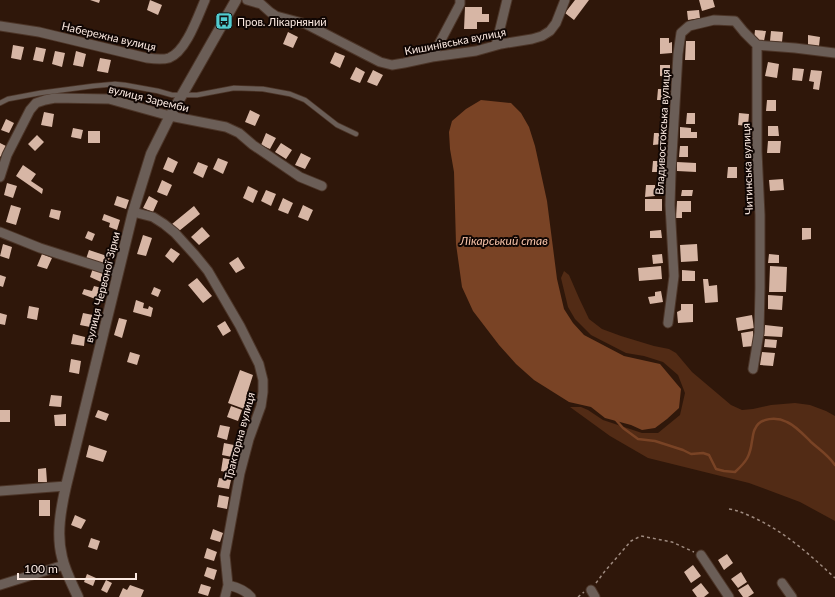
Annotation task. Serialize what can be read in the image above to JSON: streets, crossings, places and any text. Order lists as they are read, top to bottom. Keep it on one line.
{"streets":{"street":["Набережна вулиця","Кишинівська вулиця","вулиця Заремби","Владивостокська вулиця","Читинська вулиця","вулиця Червоної Зірки","Тракторна вулиця"]},"crossings":[["вулиця Заремби","вулиця Червоної Зірки"],["Владивостокська вулиця","Читинська вулиця"],["вулиця Червоної Зірки","Тракторна вулиця"]],"water":["Лікарський став"],"places":{"bus stop":["Пров. Лікарняний"]},"scale_bar":"100 m"}
